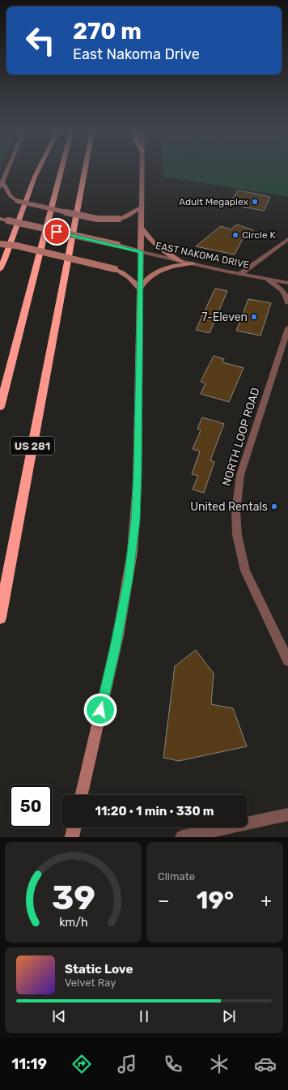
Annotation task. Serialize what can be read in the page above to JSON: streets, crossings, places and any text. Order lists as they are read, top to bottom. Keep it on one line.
{"streets":{"highway":["US 281"],"main road":["EAST NAKOMA DRIVE"],"street":["NORTH LOOP ROAD"]},"places":["Adult Megaplex","Circle K","7-Eleven","United Rentals"],"page":{"turn":["270 m","East Nakoma Drive"],"limit":"50","trip":"11:20 · 1 min · 330 m","tile":"Climate","heat":["−","19°","+"],"song":["Static Love","Velvet Ray"],"tabs":"11:19","gauge":["39","km/h"]}}
